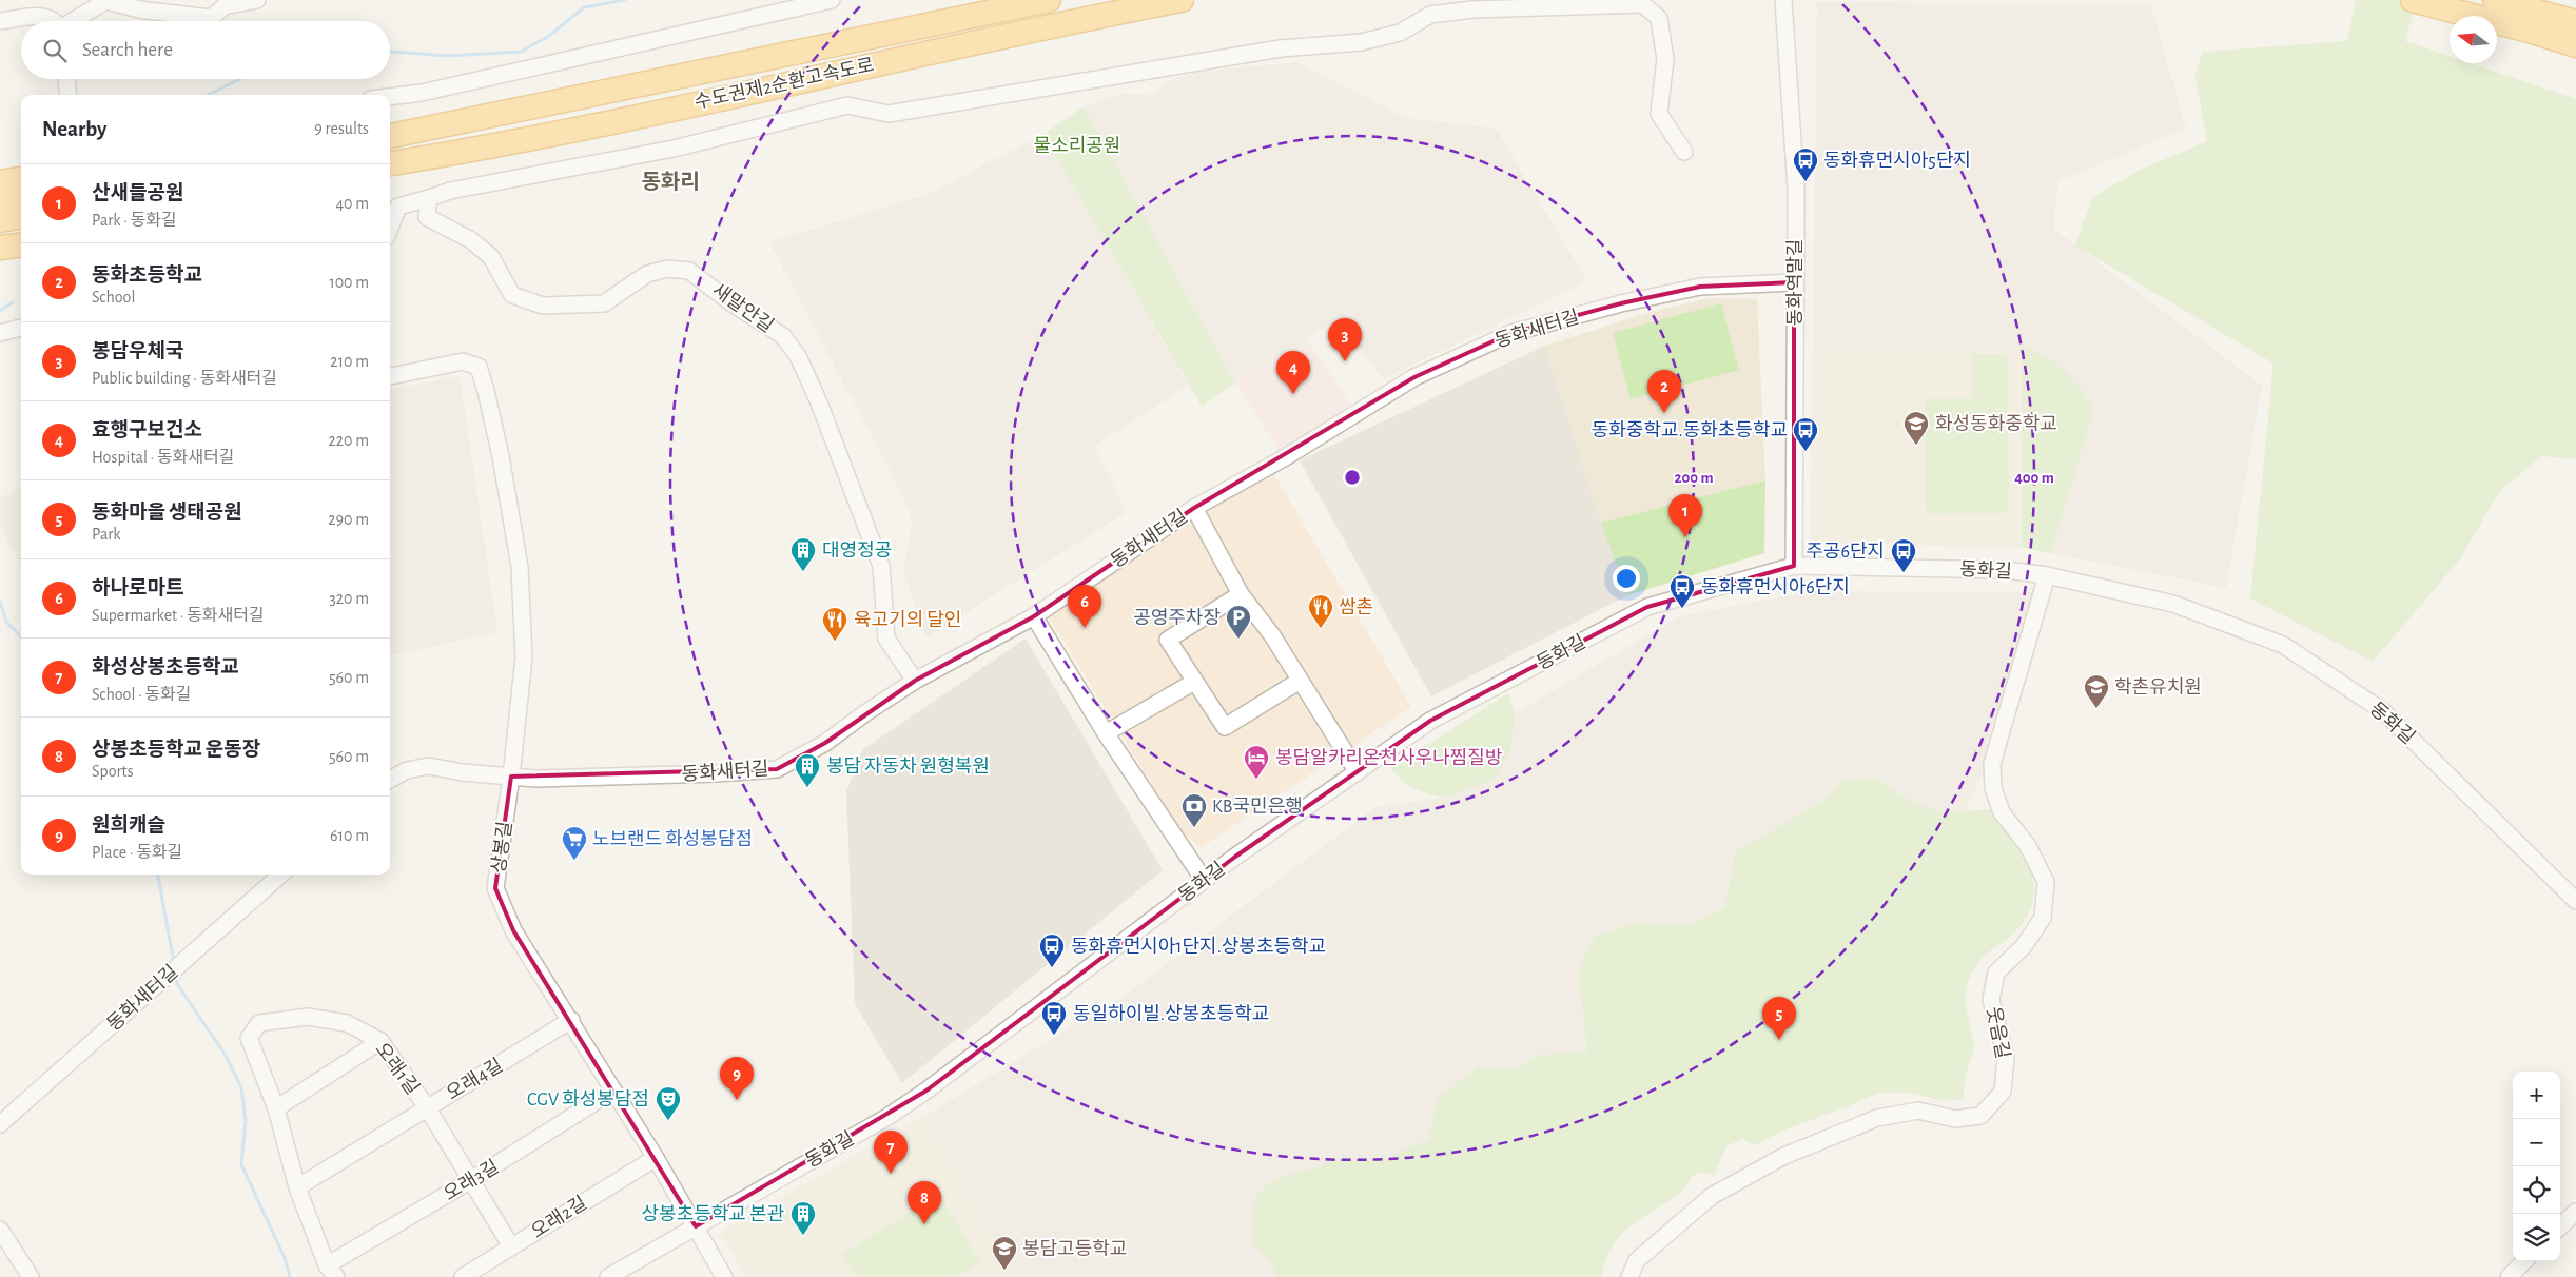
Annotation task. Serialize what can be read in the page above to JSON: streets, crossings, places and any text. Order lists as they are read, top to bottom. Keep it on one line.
{"streets":{"highway":["수도권제2순환고속도로"],"street":["동화역말길","새말안길","동화새터길","동화길","상봉길","웃음길","오래1길","오래4길","오래3길","오래2길"]},"crossings":[["동화역말길","동화새터길"],["동화역말길","동화길"],["새말안길","동화새터길"],["동화새터길","상봉길"],["동화길","상봉길"],["동화길","웃음길"],["상봉길","오래4길"],["상봉길","오래3길"],["상봉길","오래2길"],["오래1길","오래4길"],["오래1길","오래3길"],["오래1길","오래2길"]],"districts":["동화리"],"parks":["물소리공원"],"places":{"bus stop":["동화휴먼시아5단지","동화중학교.동화초등학교","주공6단지","동화휴먼시아6단지","동화휴먼시아1단지.상봉초등학교","동일하이빌.상봉초등학교"],"school or university":["화성동화중학교","학촌유치원","봉담고등학교"],"building":["대영정공","봉담 자동차 원형복원","상봉초등학교 본관"],"restaurant":["쌈촌","육고기의 달인"],"parking":["공영주차장"],"hotel":["봉담알카리온천사우나찜질방"],"bank":["KB국민은행"],"supermarket":["노브랜드 화성봉담점"],"theatre":["CGV 화성봉담점"]},"north":"left","page":{"search":"Search here","heading":["Nearby","9 results"],"list":[{"mark":"1","name":"산새들공원","note":"Park · 동화길","value":"40 m"},{"mark":"2","name":"동화초등학교","note":"School","value":"100 m"},{"mark":"3","name":"봉담우체국","note":"Public building · 동화새터길","value":"210 m"},{"mark":"4","name":"효행구보건소","note":"Hospital · 동화새터길","value":"220 m"},{"mark":"5","name":"동화마을 생태공원","note":"Park","value":"290 m"},{"mark":"6","name":"하나로마트","note":"Supermarket · 동화새터길","value":"320 m"},{"mark":"7","name":"화성상봉초등학교","note":"School · 동화길","value":"560 m"},{"mark":"8","name":"상봉초등학교 운동장","note":"Sports","value":"560 m"},{"mark":"9","name":"원희캐슬","note":"Place · 동화길","value":"610 m"}],"pins":["3","4","2","1","6","5","9","7","8"],"map_buttons":["+","−"]},"rings":["200 m","400 m"]}
